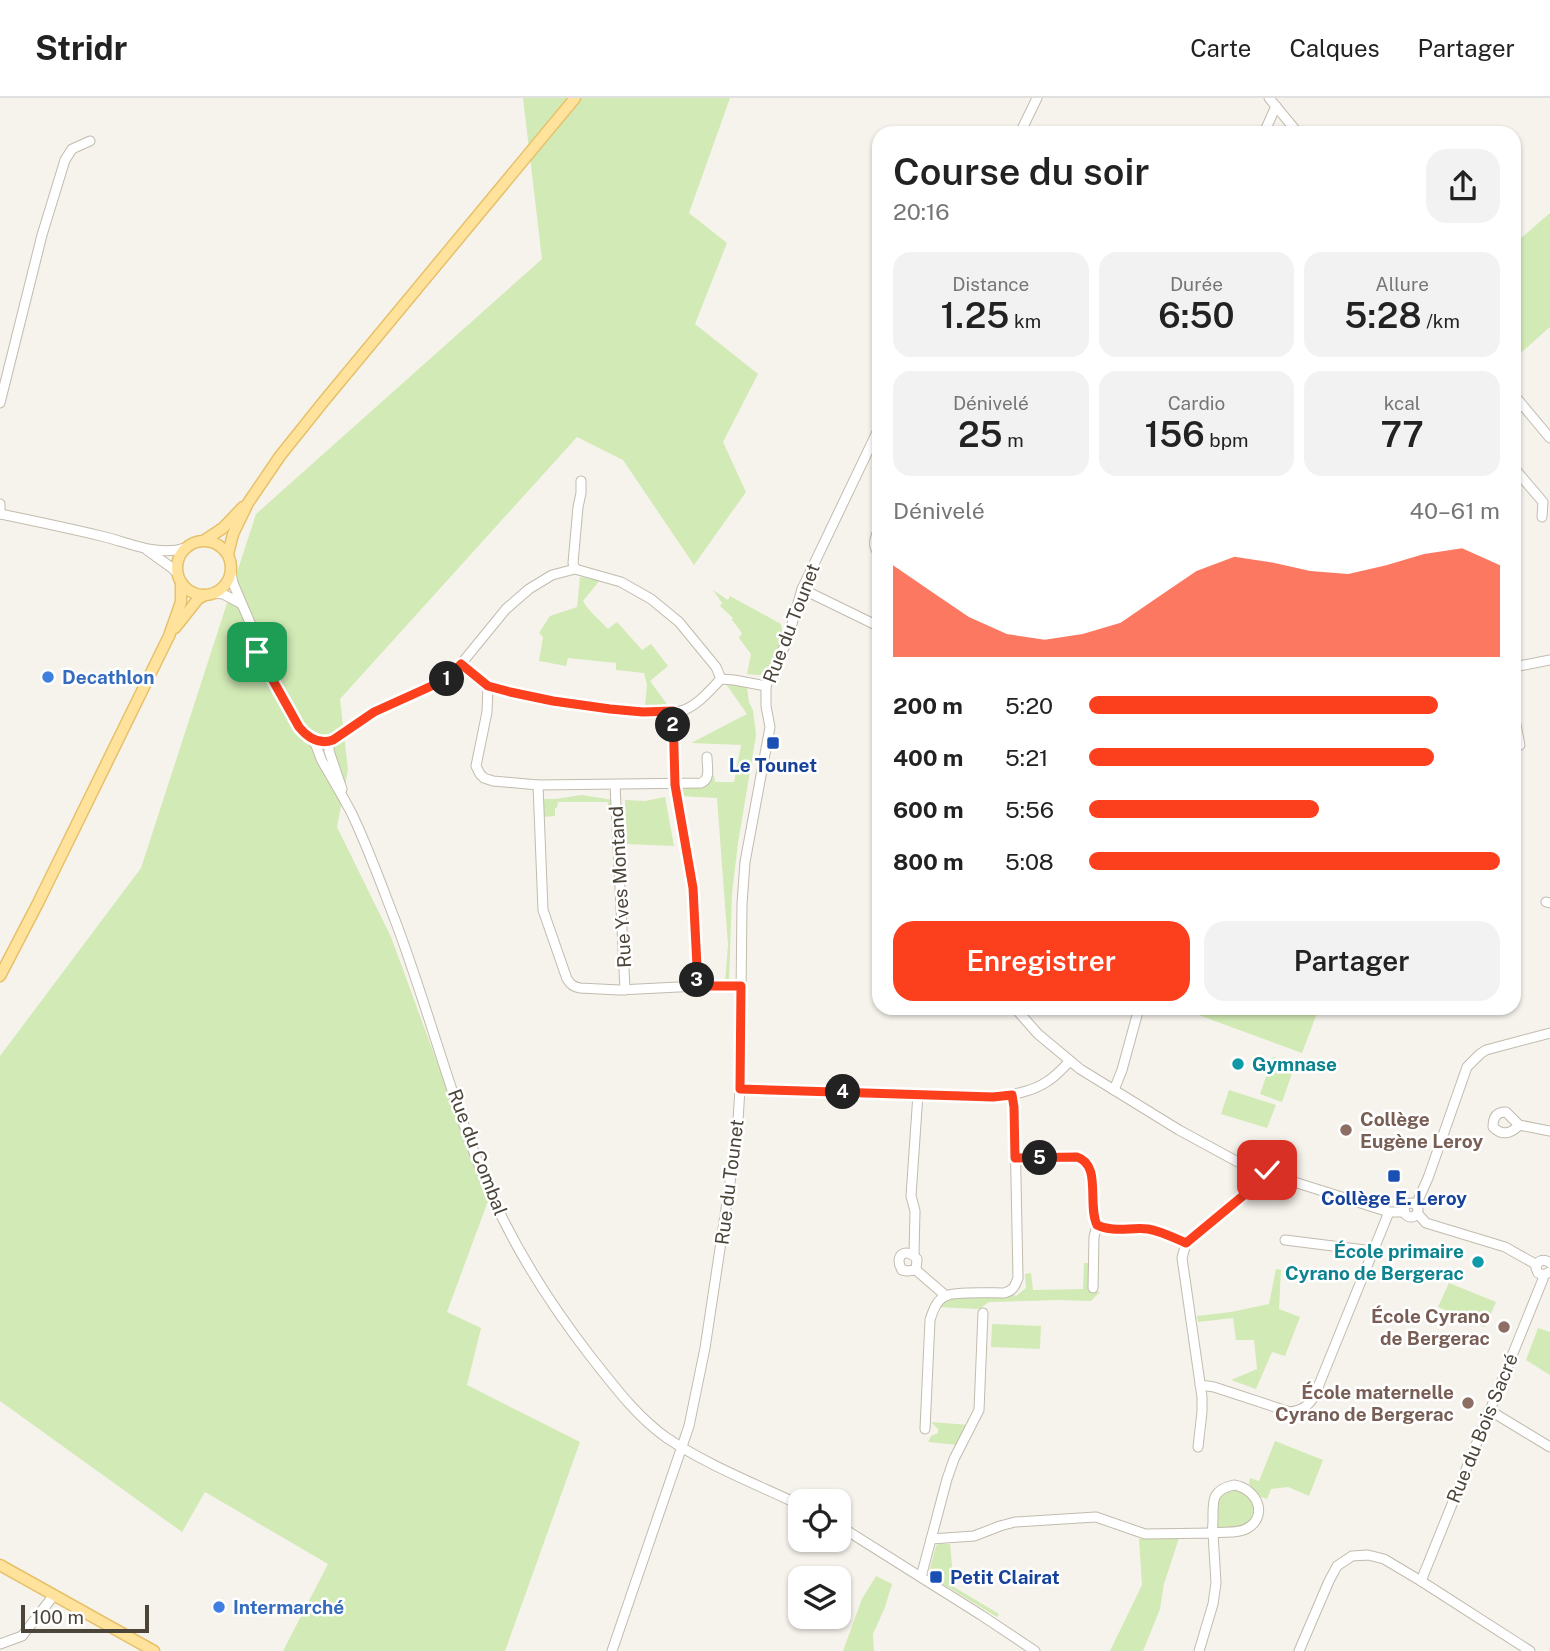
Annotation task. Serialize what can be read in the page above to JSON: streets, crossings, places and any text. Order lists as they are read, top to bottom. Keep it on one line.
{"streets":{"street":["Rue du Tounet","Rue Yves Montand","Rue du Combal","Rue du Bois Sacré"]},"crossings":[["Rue du Tounet","Rue du Combal"]],"places":{"other":["Decathlon","Gymnase","Collège Eugène Leroy","École primaire Cyrano de Bergerac","École Cyrano de Bergerac","École maternelle Cyrano de Bergerac","Intermarché"],"transit":["Le Tounet","Collège E. Leroy","Petit Clairat"]},"scale_bar":"100 m","page":{"header":"Stridr","nav":["Carte","Calques","Partager"],"heading":["Course du soir","20:16"],"stats":[["Distance","1.25 km"],["Durée","6:50"],["Allure","5:28 /km"],["Dénivelé","25 m"],["Cardio","156 bpm"],["kcal","77"]],"chart":["Dénivelé","40–61 m"],"pins":["1","2","3","4","5"],"list":[{"name":"200 m","note":"5:20"},{"name":"400 m","note":"5:21"},{"name":"600 m","note":"5:56"},{"name":"800 m","note":"5:08"}],"buttons":["Enregistrer","Partager"],"scale":"100 m"}}
